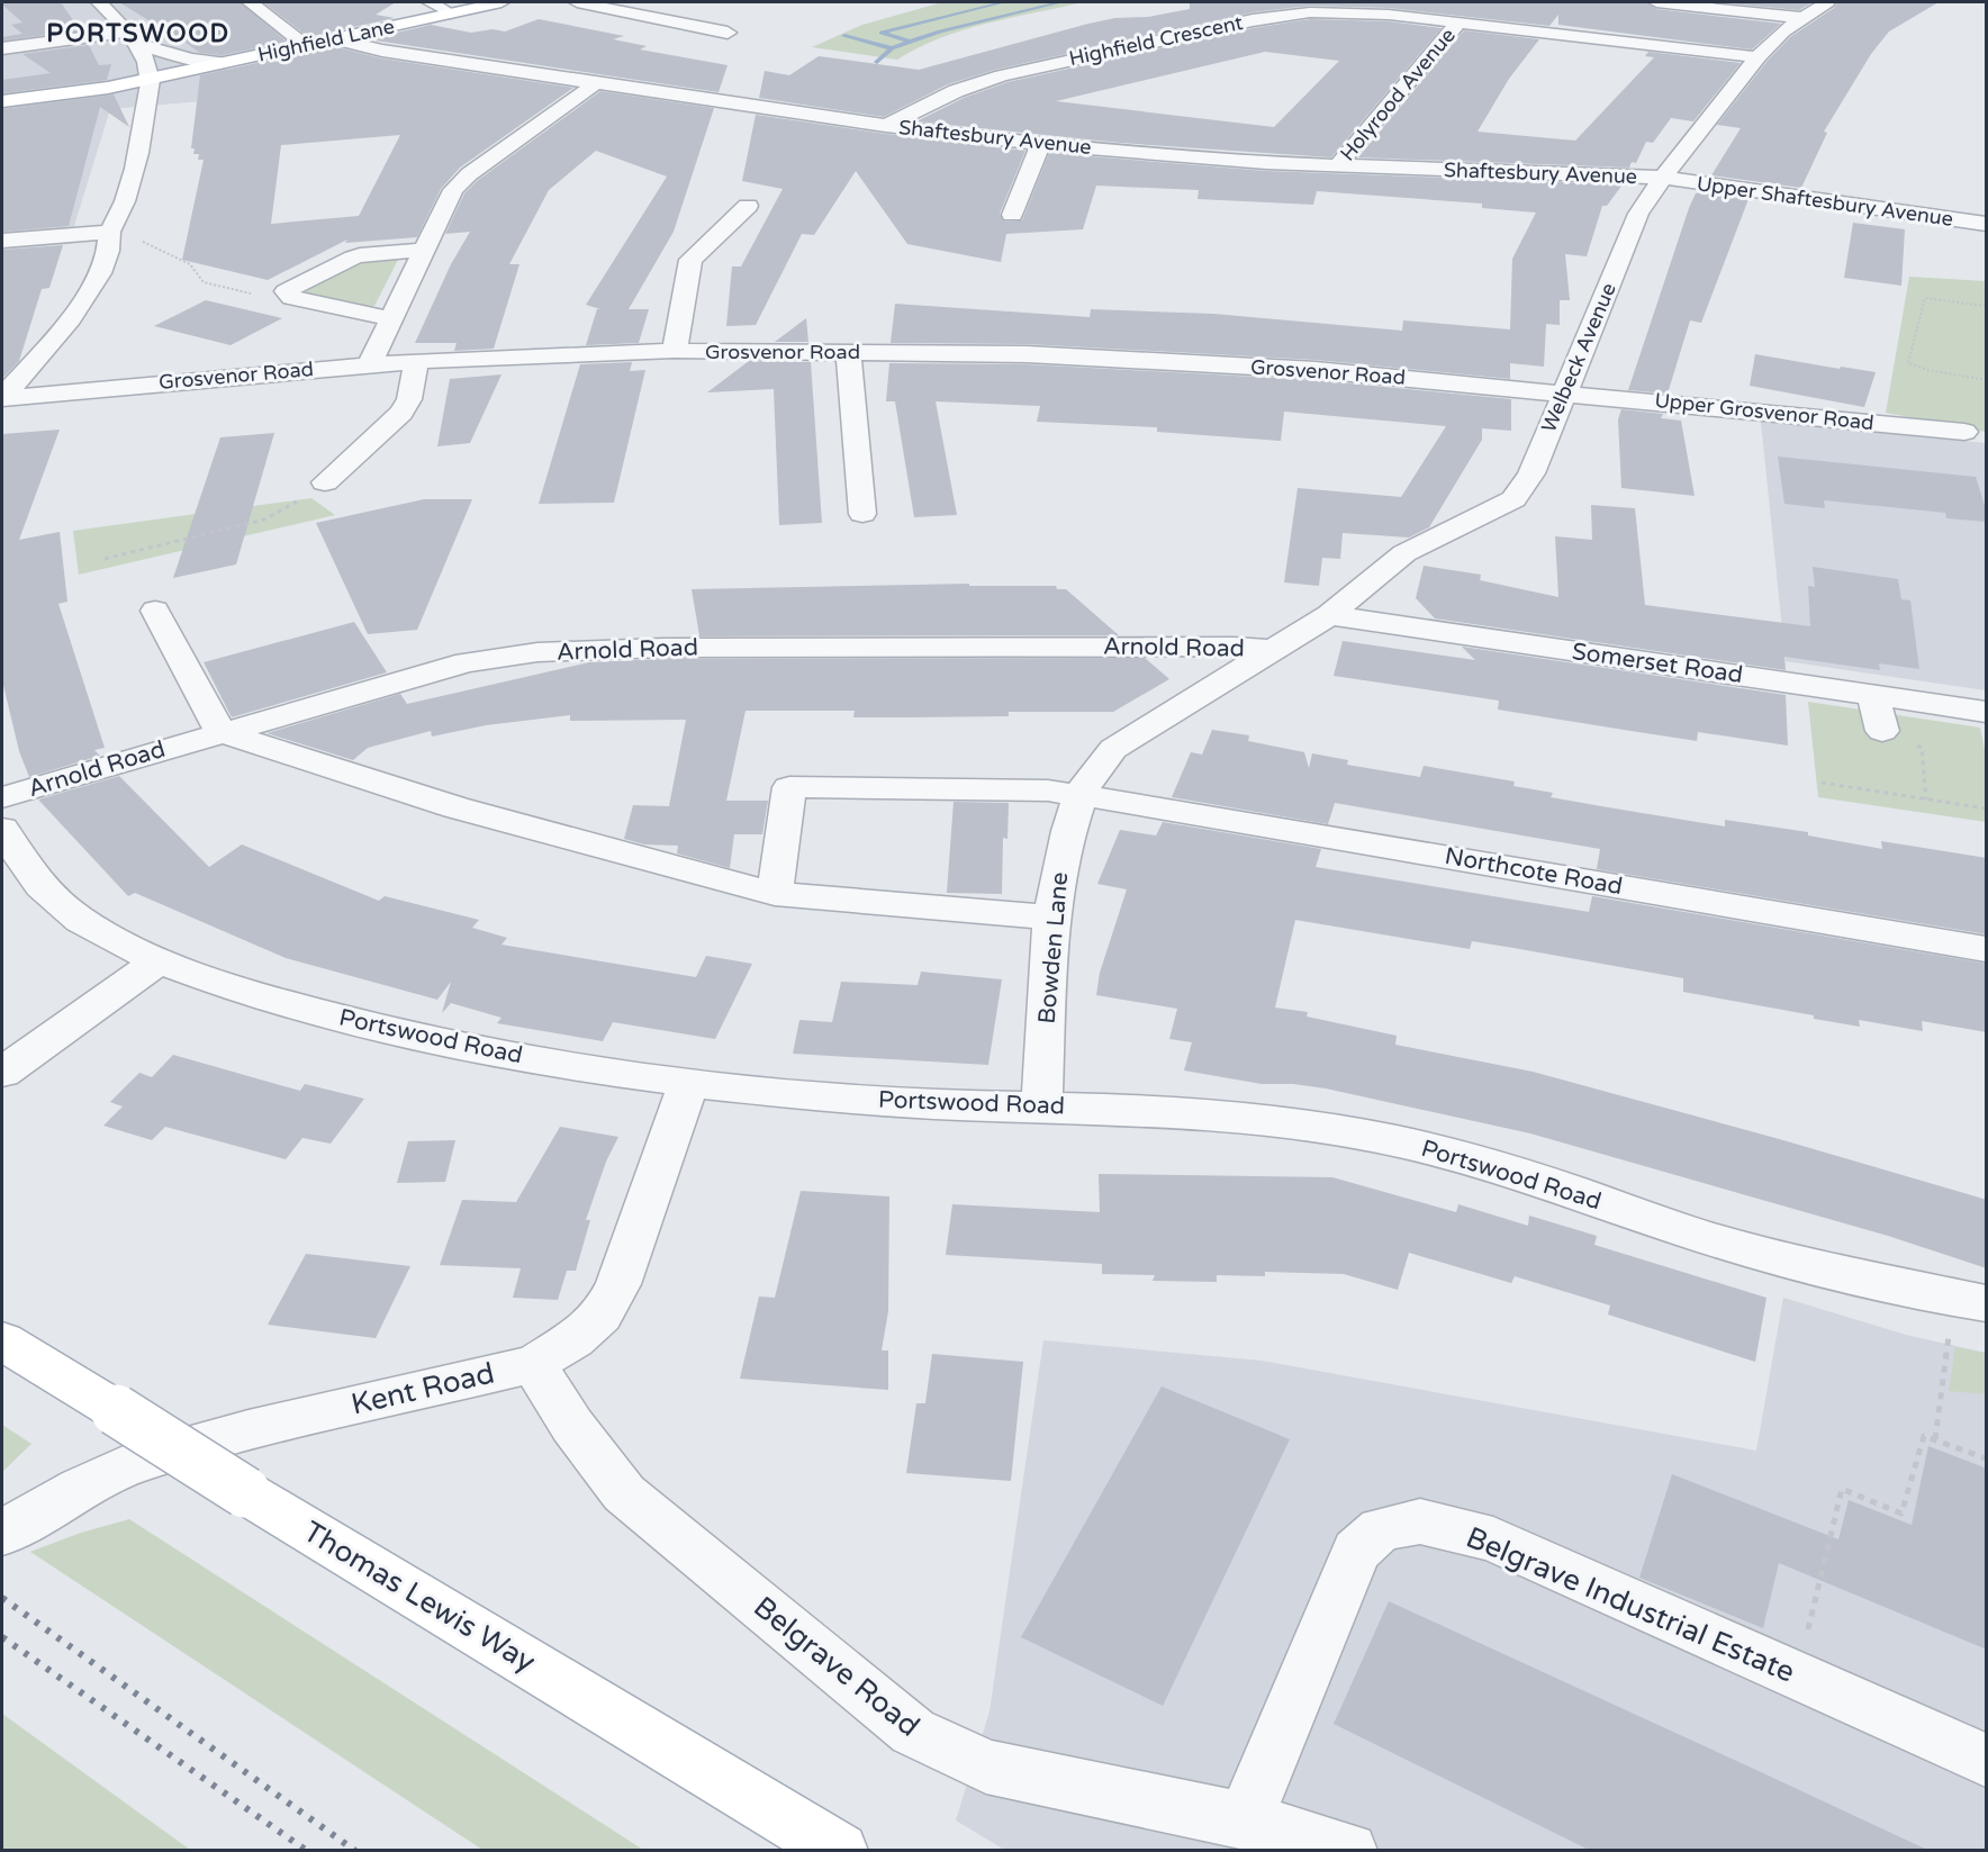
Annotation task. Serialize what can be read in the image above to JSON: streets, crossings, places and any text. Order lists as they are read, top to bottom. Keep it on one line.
{"streets":{"main road":["Highfield Lane","Thomas Lewis Way"],"street":["Highfield Crescent","Holyrood Avenue","Shaftesbury Avenue","Upper Shaftesbury Avenue","Grosvenor Road","Welbeck Avenue","Upper Grosvenor Road","Arnold Road","Somerset Road","Northcote Road","Bowden Lane","Portswood Road","Kent Road","Belgrave Industrial Estate","Belgrave Road"]},"crossings":[["Highfield Lane","Shaftesbury Avenue"],["Highfield Crescent","Holyrood Avenue"],["Highfield Crescent","Shaftesbury Avenue"],["Highfield Crescent","Welbeck Avenue"],["Holyrood Avenue","Shaftesbury Avenue"],["Shaftesbury Avenue","Upper Shaftesbury Avenue"],["Shaftesbury Avenue","Welbeck Avenue"],["Upper Shaftesbury Avenue","Welbeck Avenue"],["Grosvenor Road","Welbeck Avenue"],["Grosvenor Road","Upper Grosvenor Road"],["Welbeck Avenue","Upper Grosvenor Road"],["Welbeck Avenue","Arnold Road"],["Welbeck Avenue","Somerset Road"],["Welbeck Avenue","Bowden Lane"],["Arnold Road","Bowden Lane"],["Northcote Road","Bowden Lane"],["Bowden Lane","Portswood Road"],["Portswood Road","Kent Road"],["Kent Road","Belgrave Road"],["Belgrave Industrial Estate","Belgrave Road"]],"districts":["PORTSWOOD"]}
